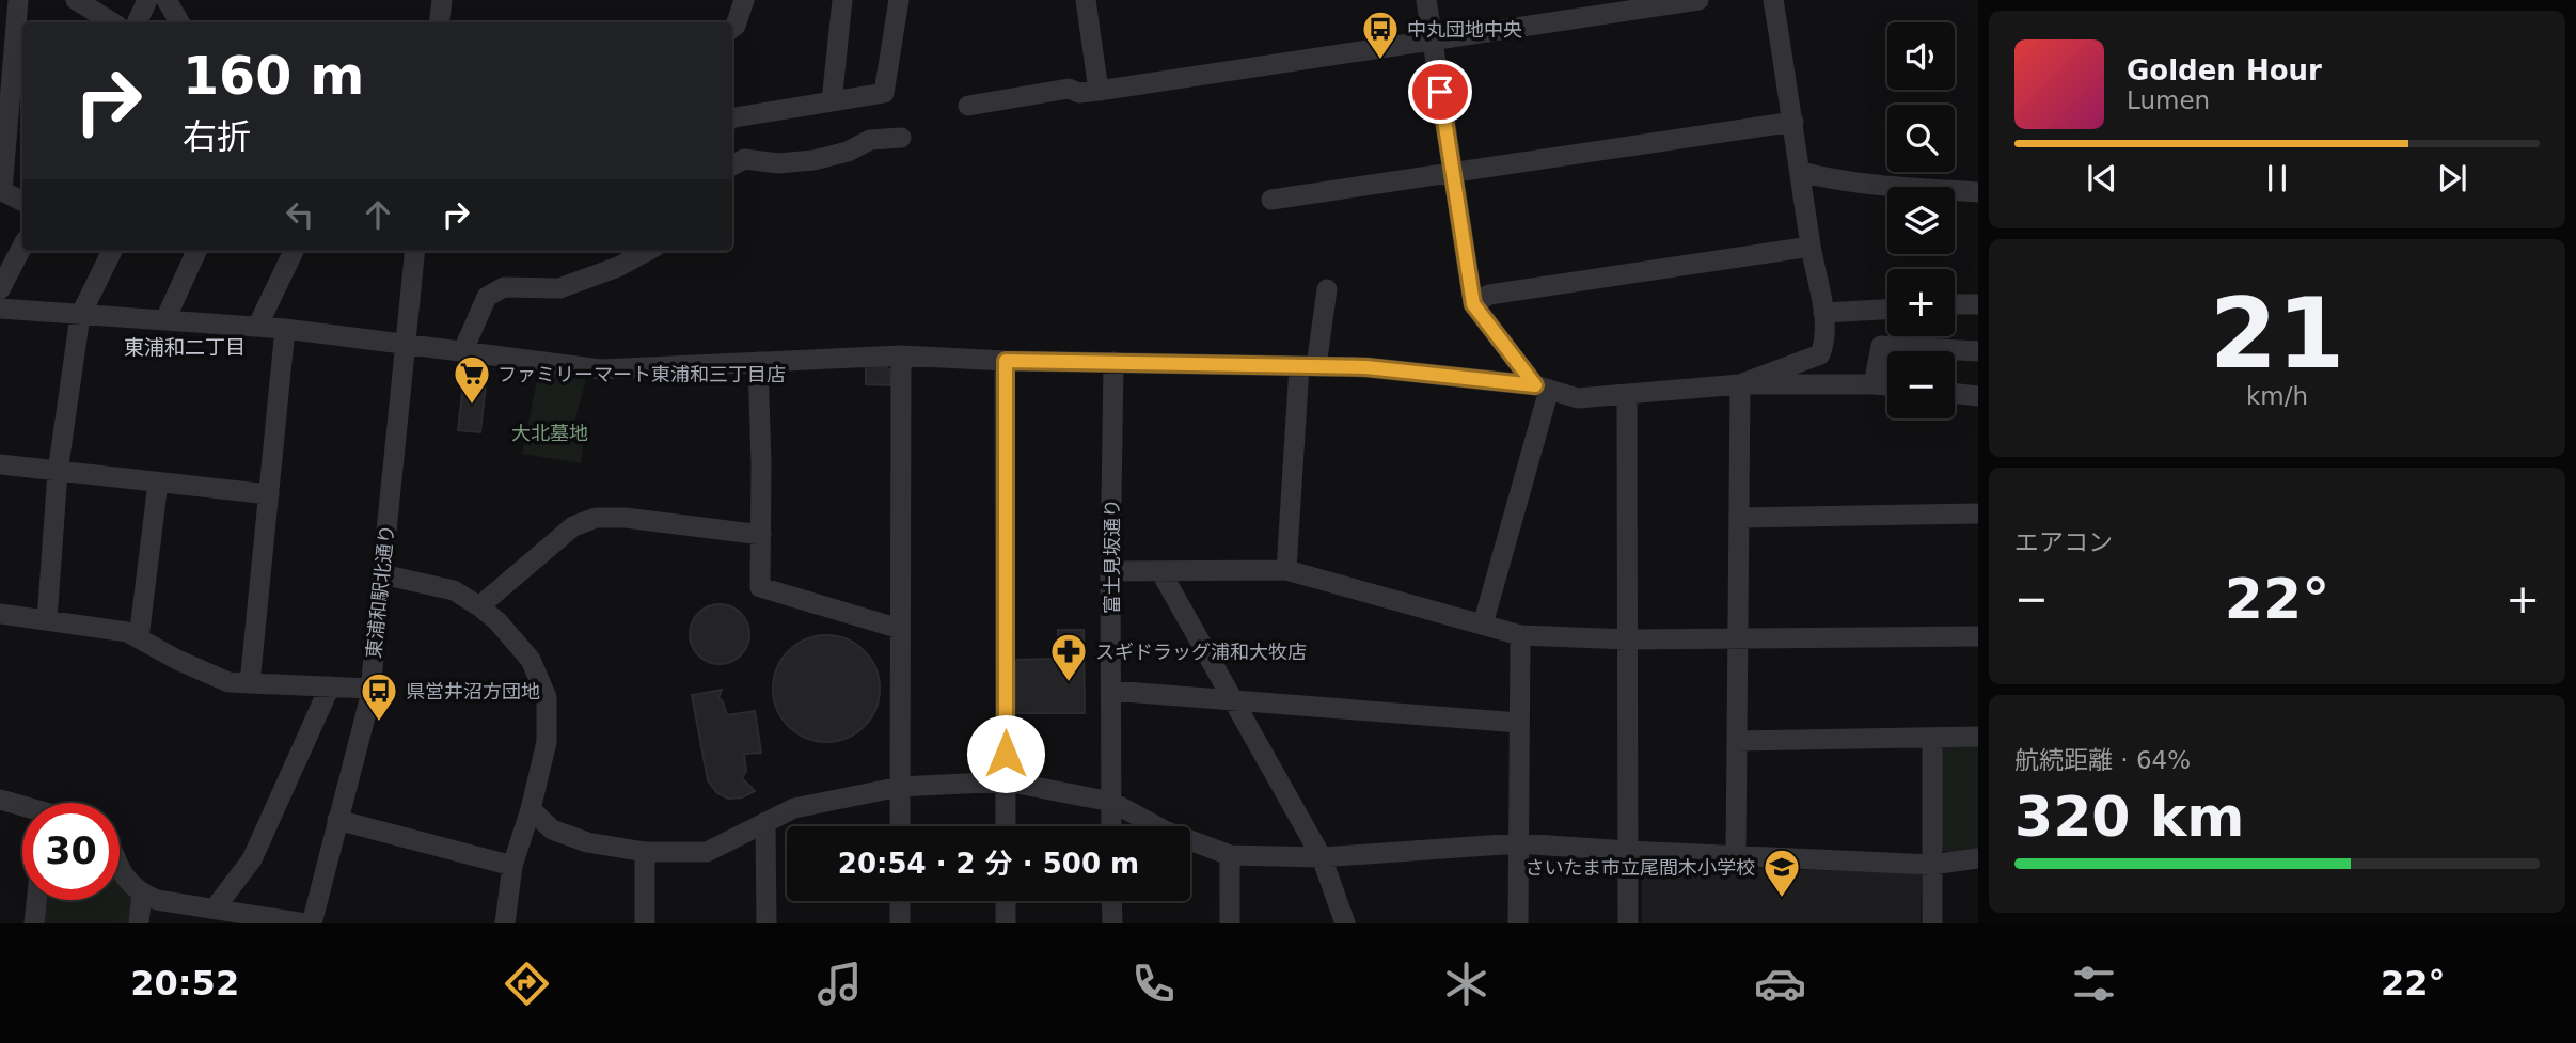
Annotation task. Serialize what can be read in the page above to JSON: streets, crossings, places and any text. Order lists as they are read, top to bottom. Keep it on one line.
{"streets":{"street":["富士見坂通り","東浦和駅北通り"]},"districts":["東浦和二丁目"],"parks":["大北墓地"],"places":{"bus stop":["中丸団地中央","県営井沼方団地"],"supermarket":["ファミリーマート東浦和三丁目店"],"pharmacy":["スギドラッグ浦和大牧店"],"school or university":["さいたま市立尾間木小学校"]},"page":{"map_buttons":["+","−"],"turn":["160 m","右折"],"song":["Golden Hour","Lumen"],"tile":[["21","km/h"],"エアコン",["航続距離 · 64%","320 km"]],"heat":["−","22°","+"],"limit":"30","trip":"20:54 · 2 分 · 500 m","tabs":["20:52","22°"]}}
